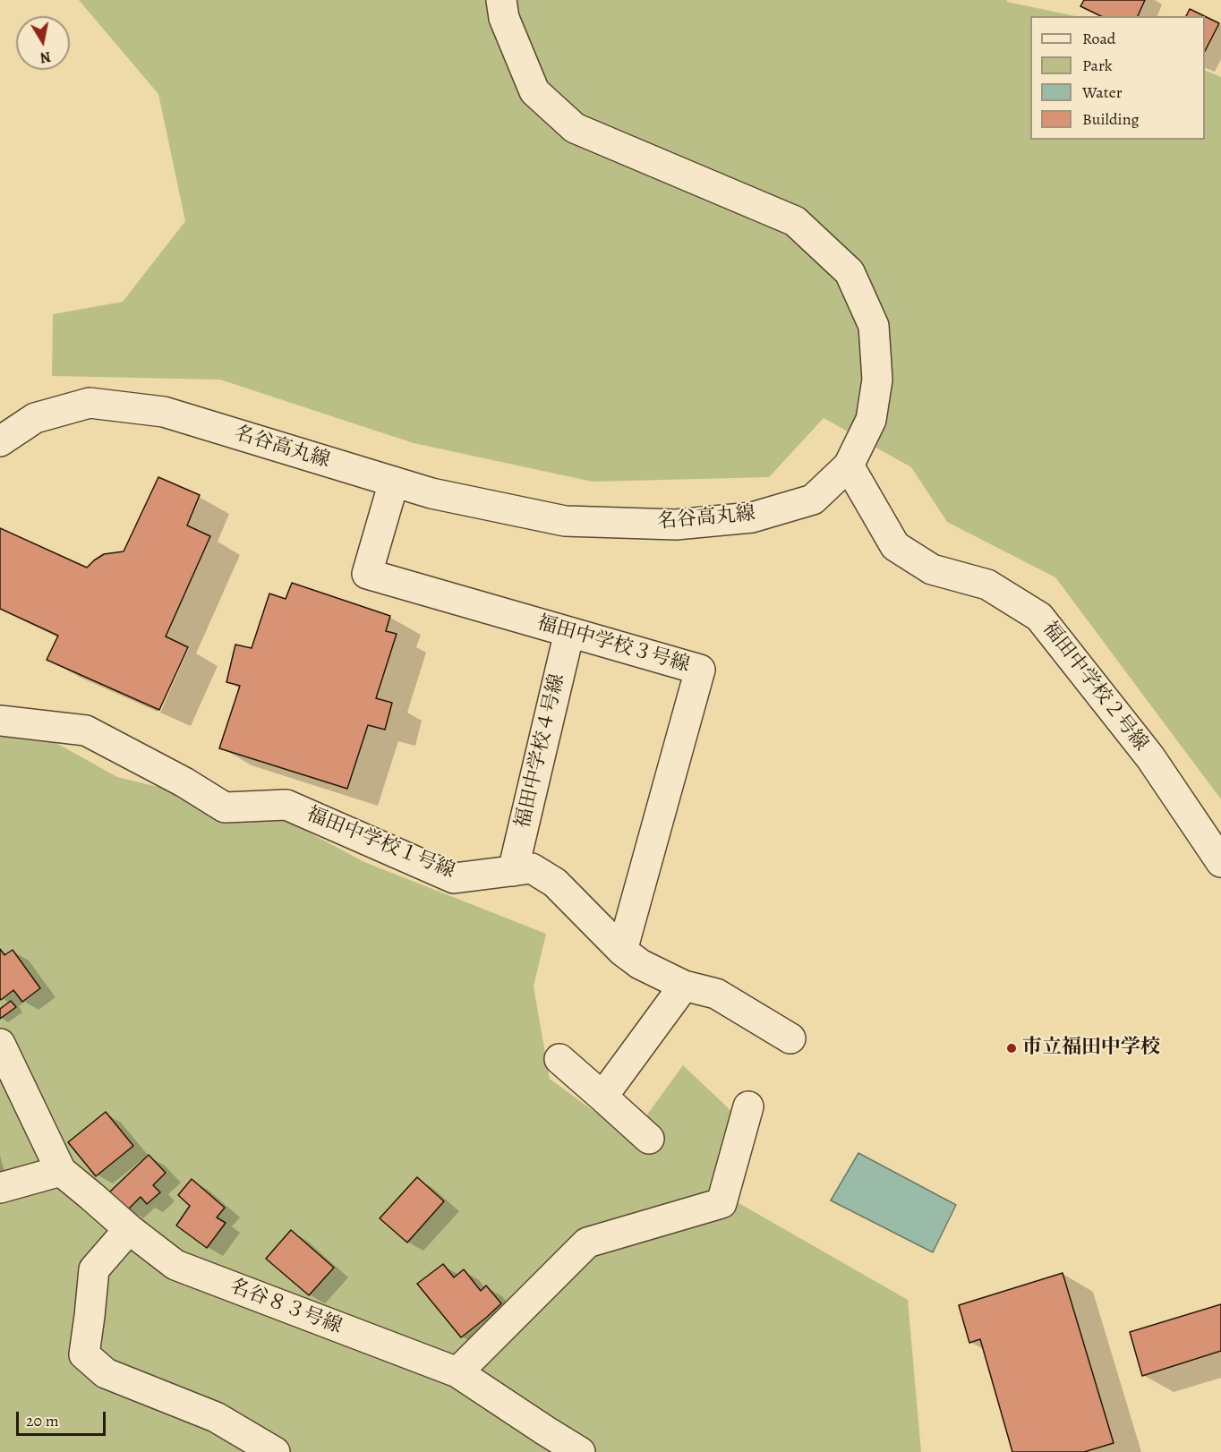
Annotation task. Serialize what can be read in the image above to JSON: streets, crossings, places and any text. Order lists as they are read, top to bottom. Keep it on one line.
{"streets":{"street":["名谷高丸線","福田中学校３号線","福田中学校２号線","福田中学校４号線","福田中学校１号線","名谷８３号線"]},"crossings":[["名谷高丸線","福田中学校３号線"],["名谷高丸線","福田中学校２号線"],["福田中学校３号線","福田中学校４号線"],["福田中学校３号線","福田中学校１号線"],["福田中学校４号線","福田中学校１号線"]],"places":["市立福田中学校"],"legend":["Road","Park","Water","Building"],"scale_bar":"20 m","north":"bottom"}
